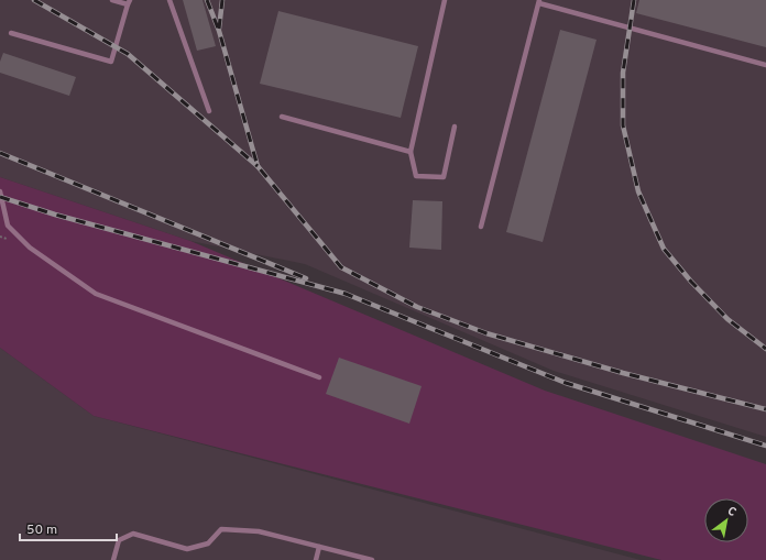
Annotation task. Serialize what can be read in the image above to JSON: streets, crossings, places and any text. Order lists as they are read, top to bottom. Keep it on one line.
{"scale_bar":"50 m","north":"top right"}
